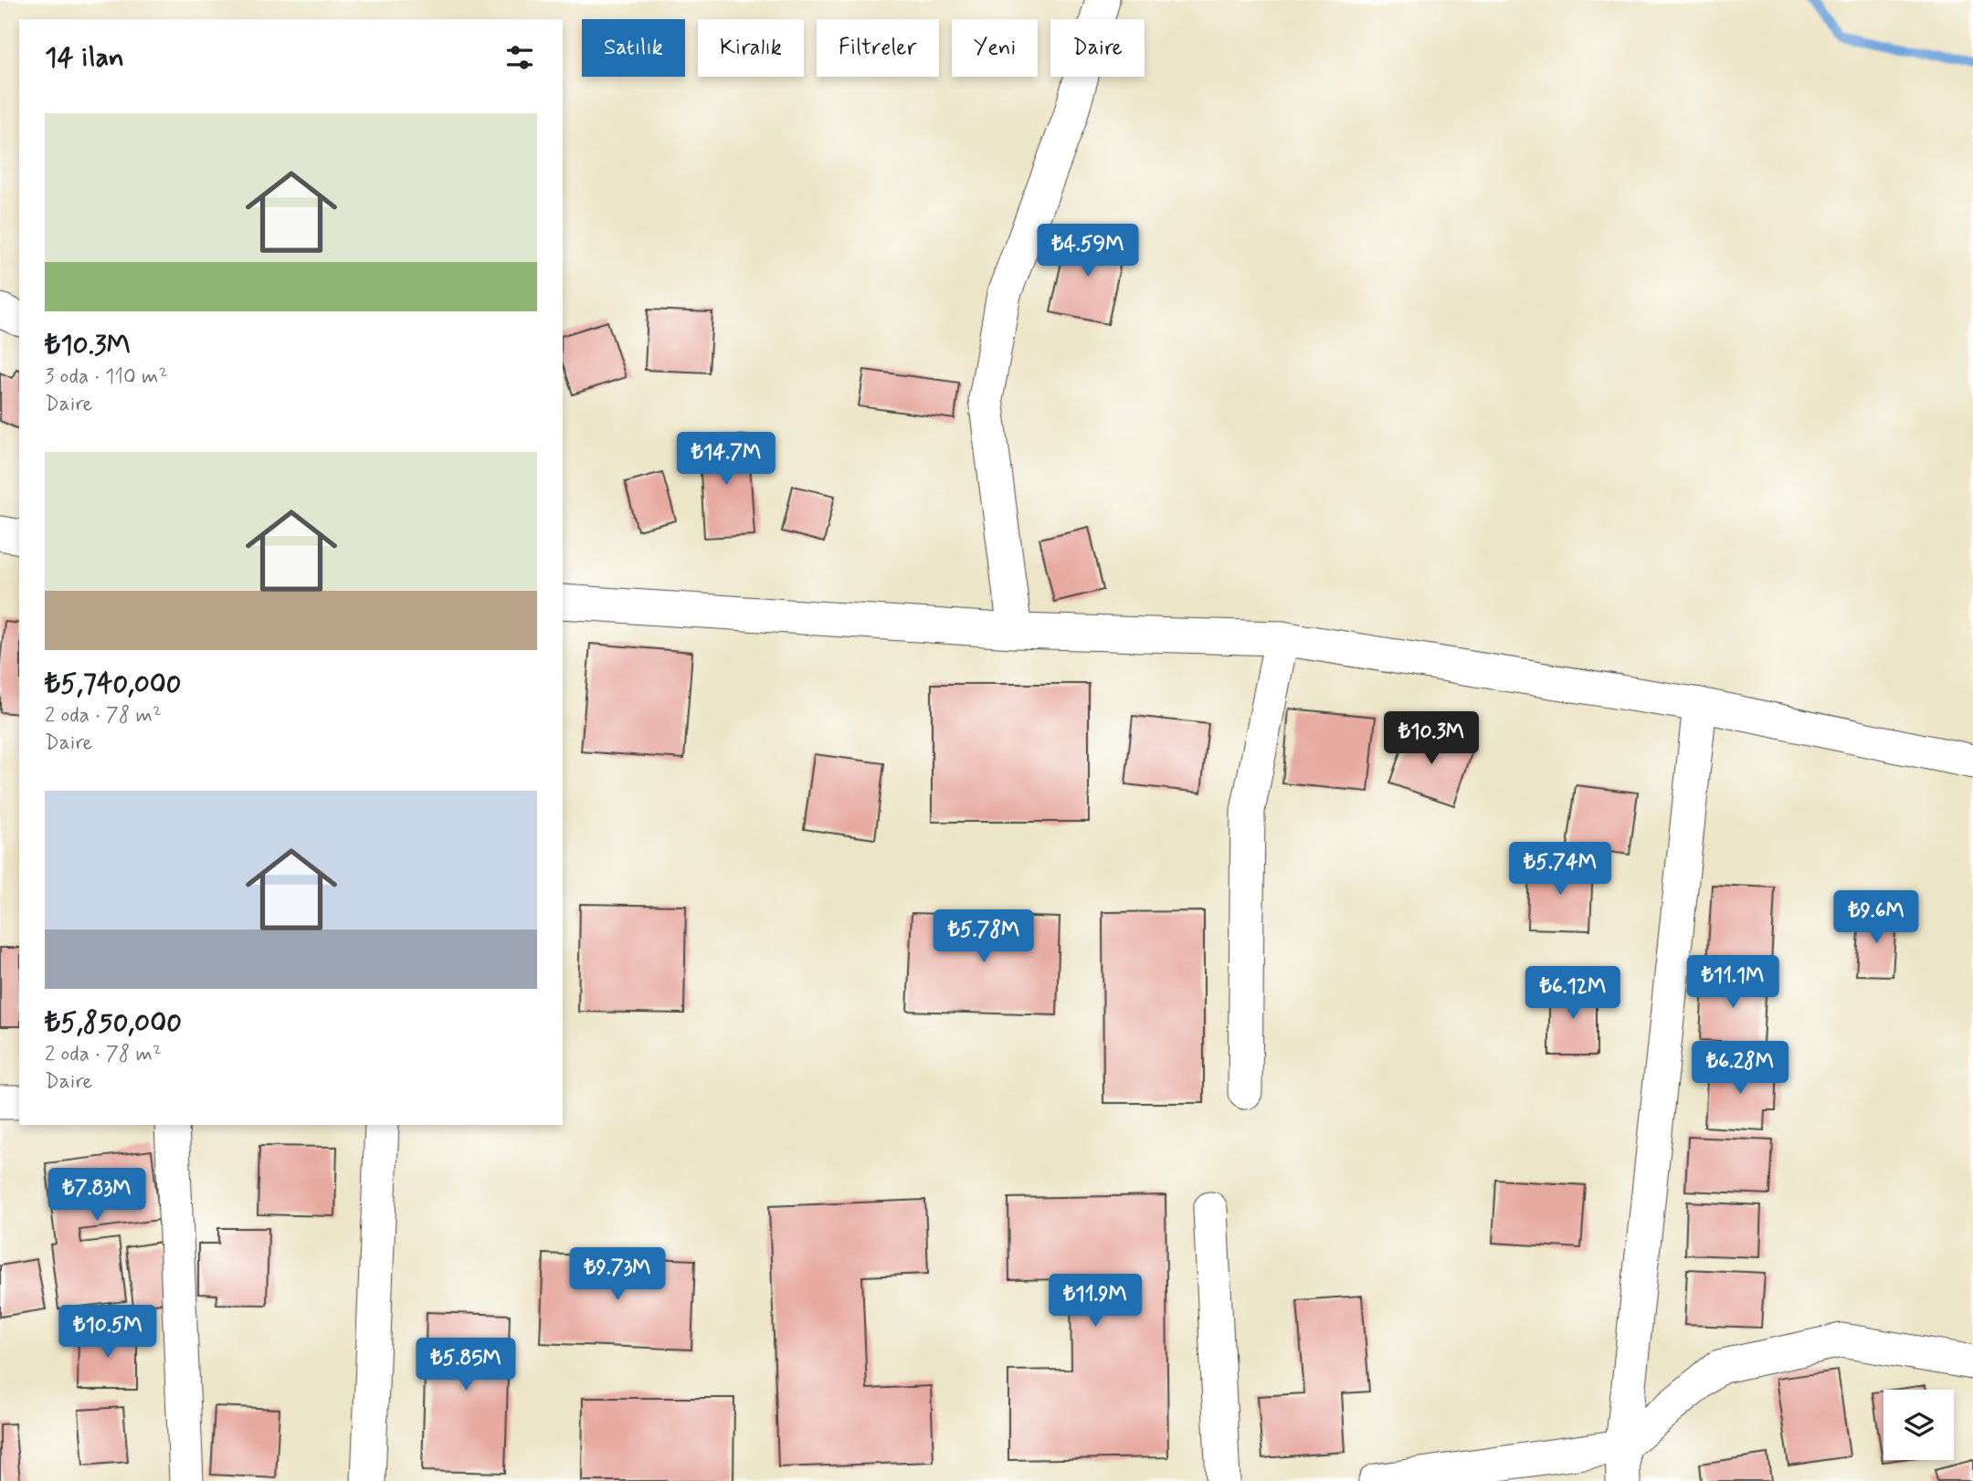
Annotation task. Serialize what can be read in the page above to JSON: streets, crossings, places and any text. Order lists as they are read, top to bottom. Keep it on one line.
{"page":{"chip":["Satılık","Kiralık","Filtreler","Yeni","Daire"],"heading":"14 ilan","list":[{"name":"₺10.3M","note":"3 oda · 110 m² · Daire"},{"name":"₺5,740,000","note":"2 oda · 78 m² · Daire"},{"name":"₺5,850,000","note":"2 oda · 78 m² · Daire"}],"price":["₺4.59M","₺14.7M","₺10.3M","₺5.74M","₺9.6M","₺5.78M","₺11.1M","₺6.12M","₺6.28M","₺7.83M","₺9.73M","₺11.9M","₺10.5M","₺5.85M"]}}
